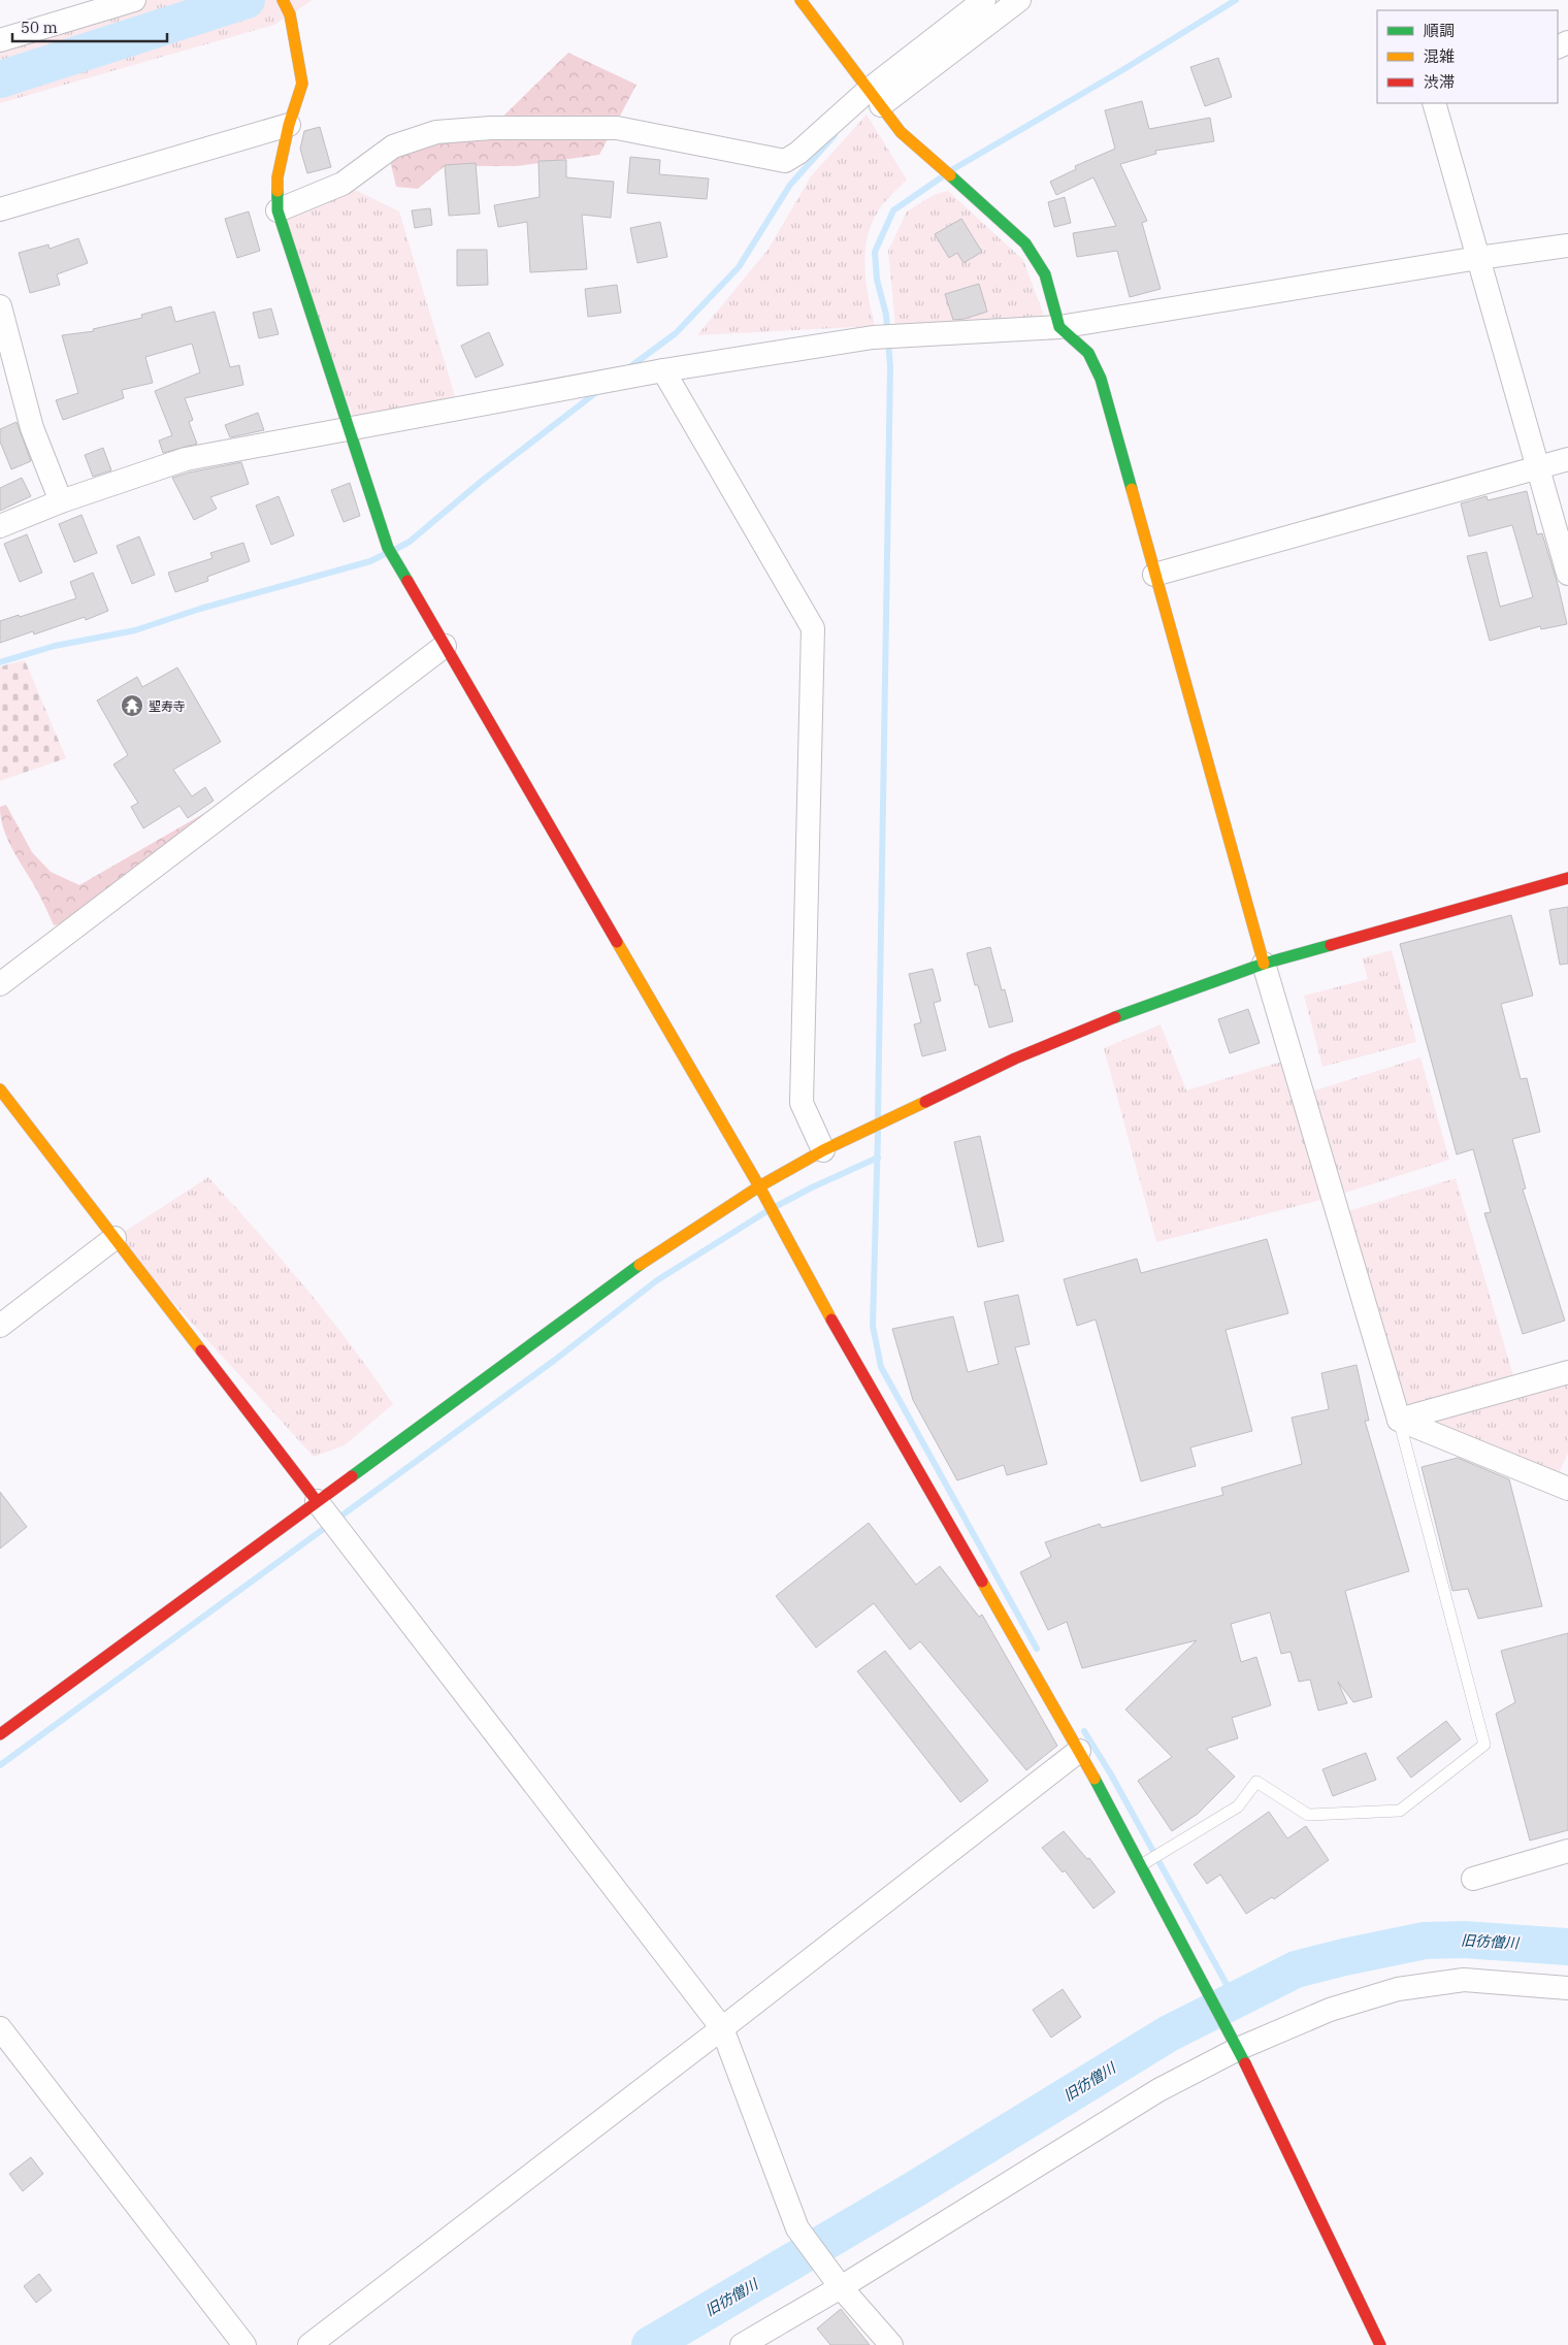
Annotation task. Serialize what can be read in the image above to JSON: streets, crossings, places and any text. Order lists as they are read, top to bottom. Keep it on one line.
{"water":["旧彷僧川"],"places":{"temple":["聖寿寺"]},"legend":["順調","混雑","渋滞"],"scale_bar":"50 m"}
